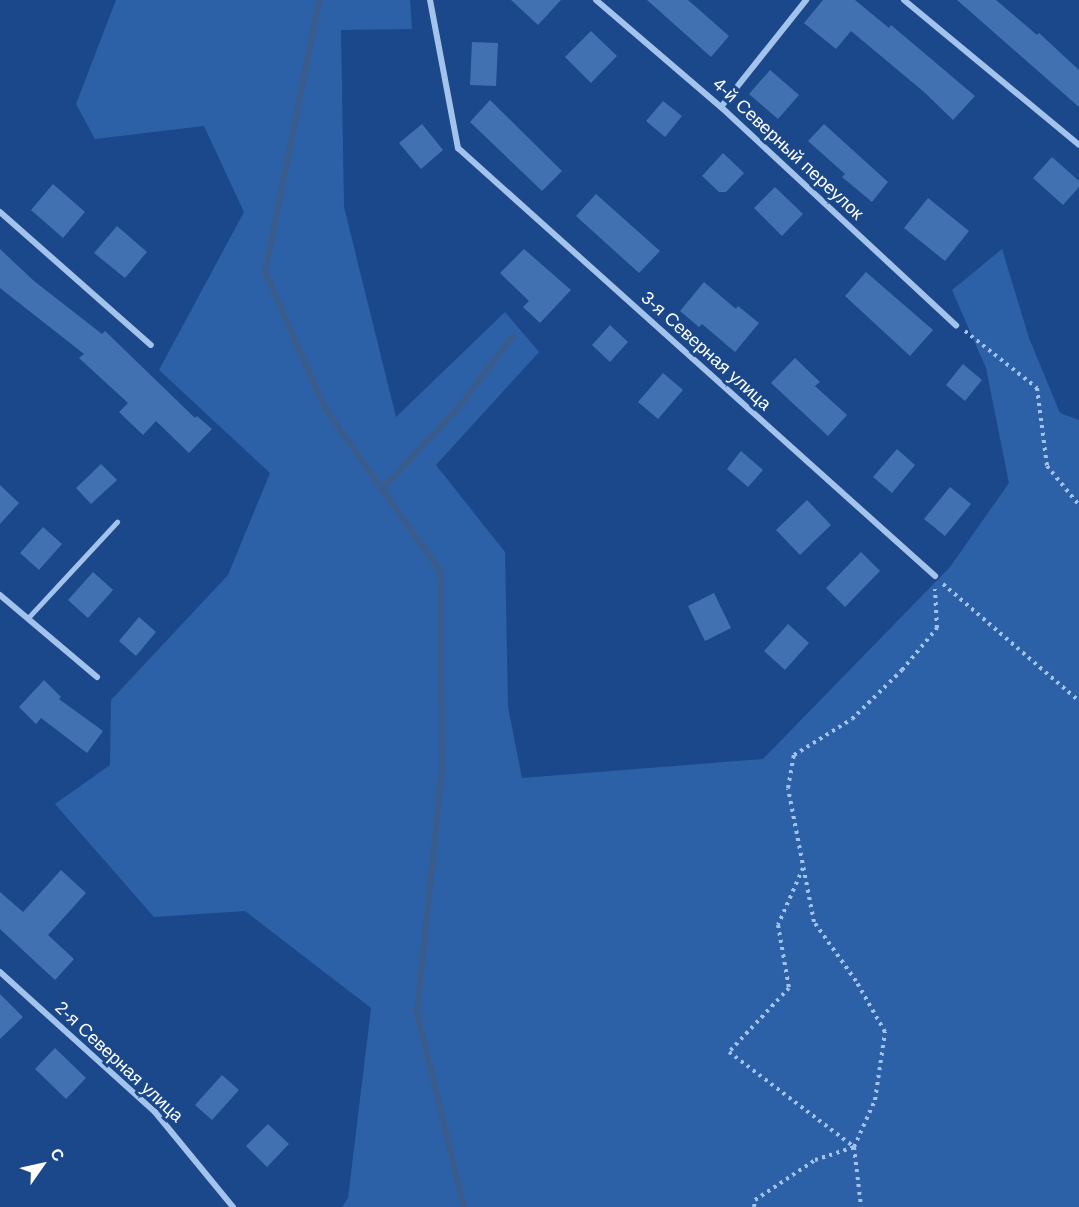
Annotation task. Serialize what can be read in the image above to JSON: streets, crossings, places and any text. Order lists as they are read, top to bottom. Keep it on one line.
{"streets":{"street":["4-й Северный переулок","3-я Северная улица","2-я Северная улица"]},"north":"top right"}
